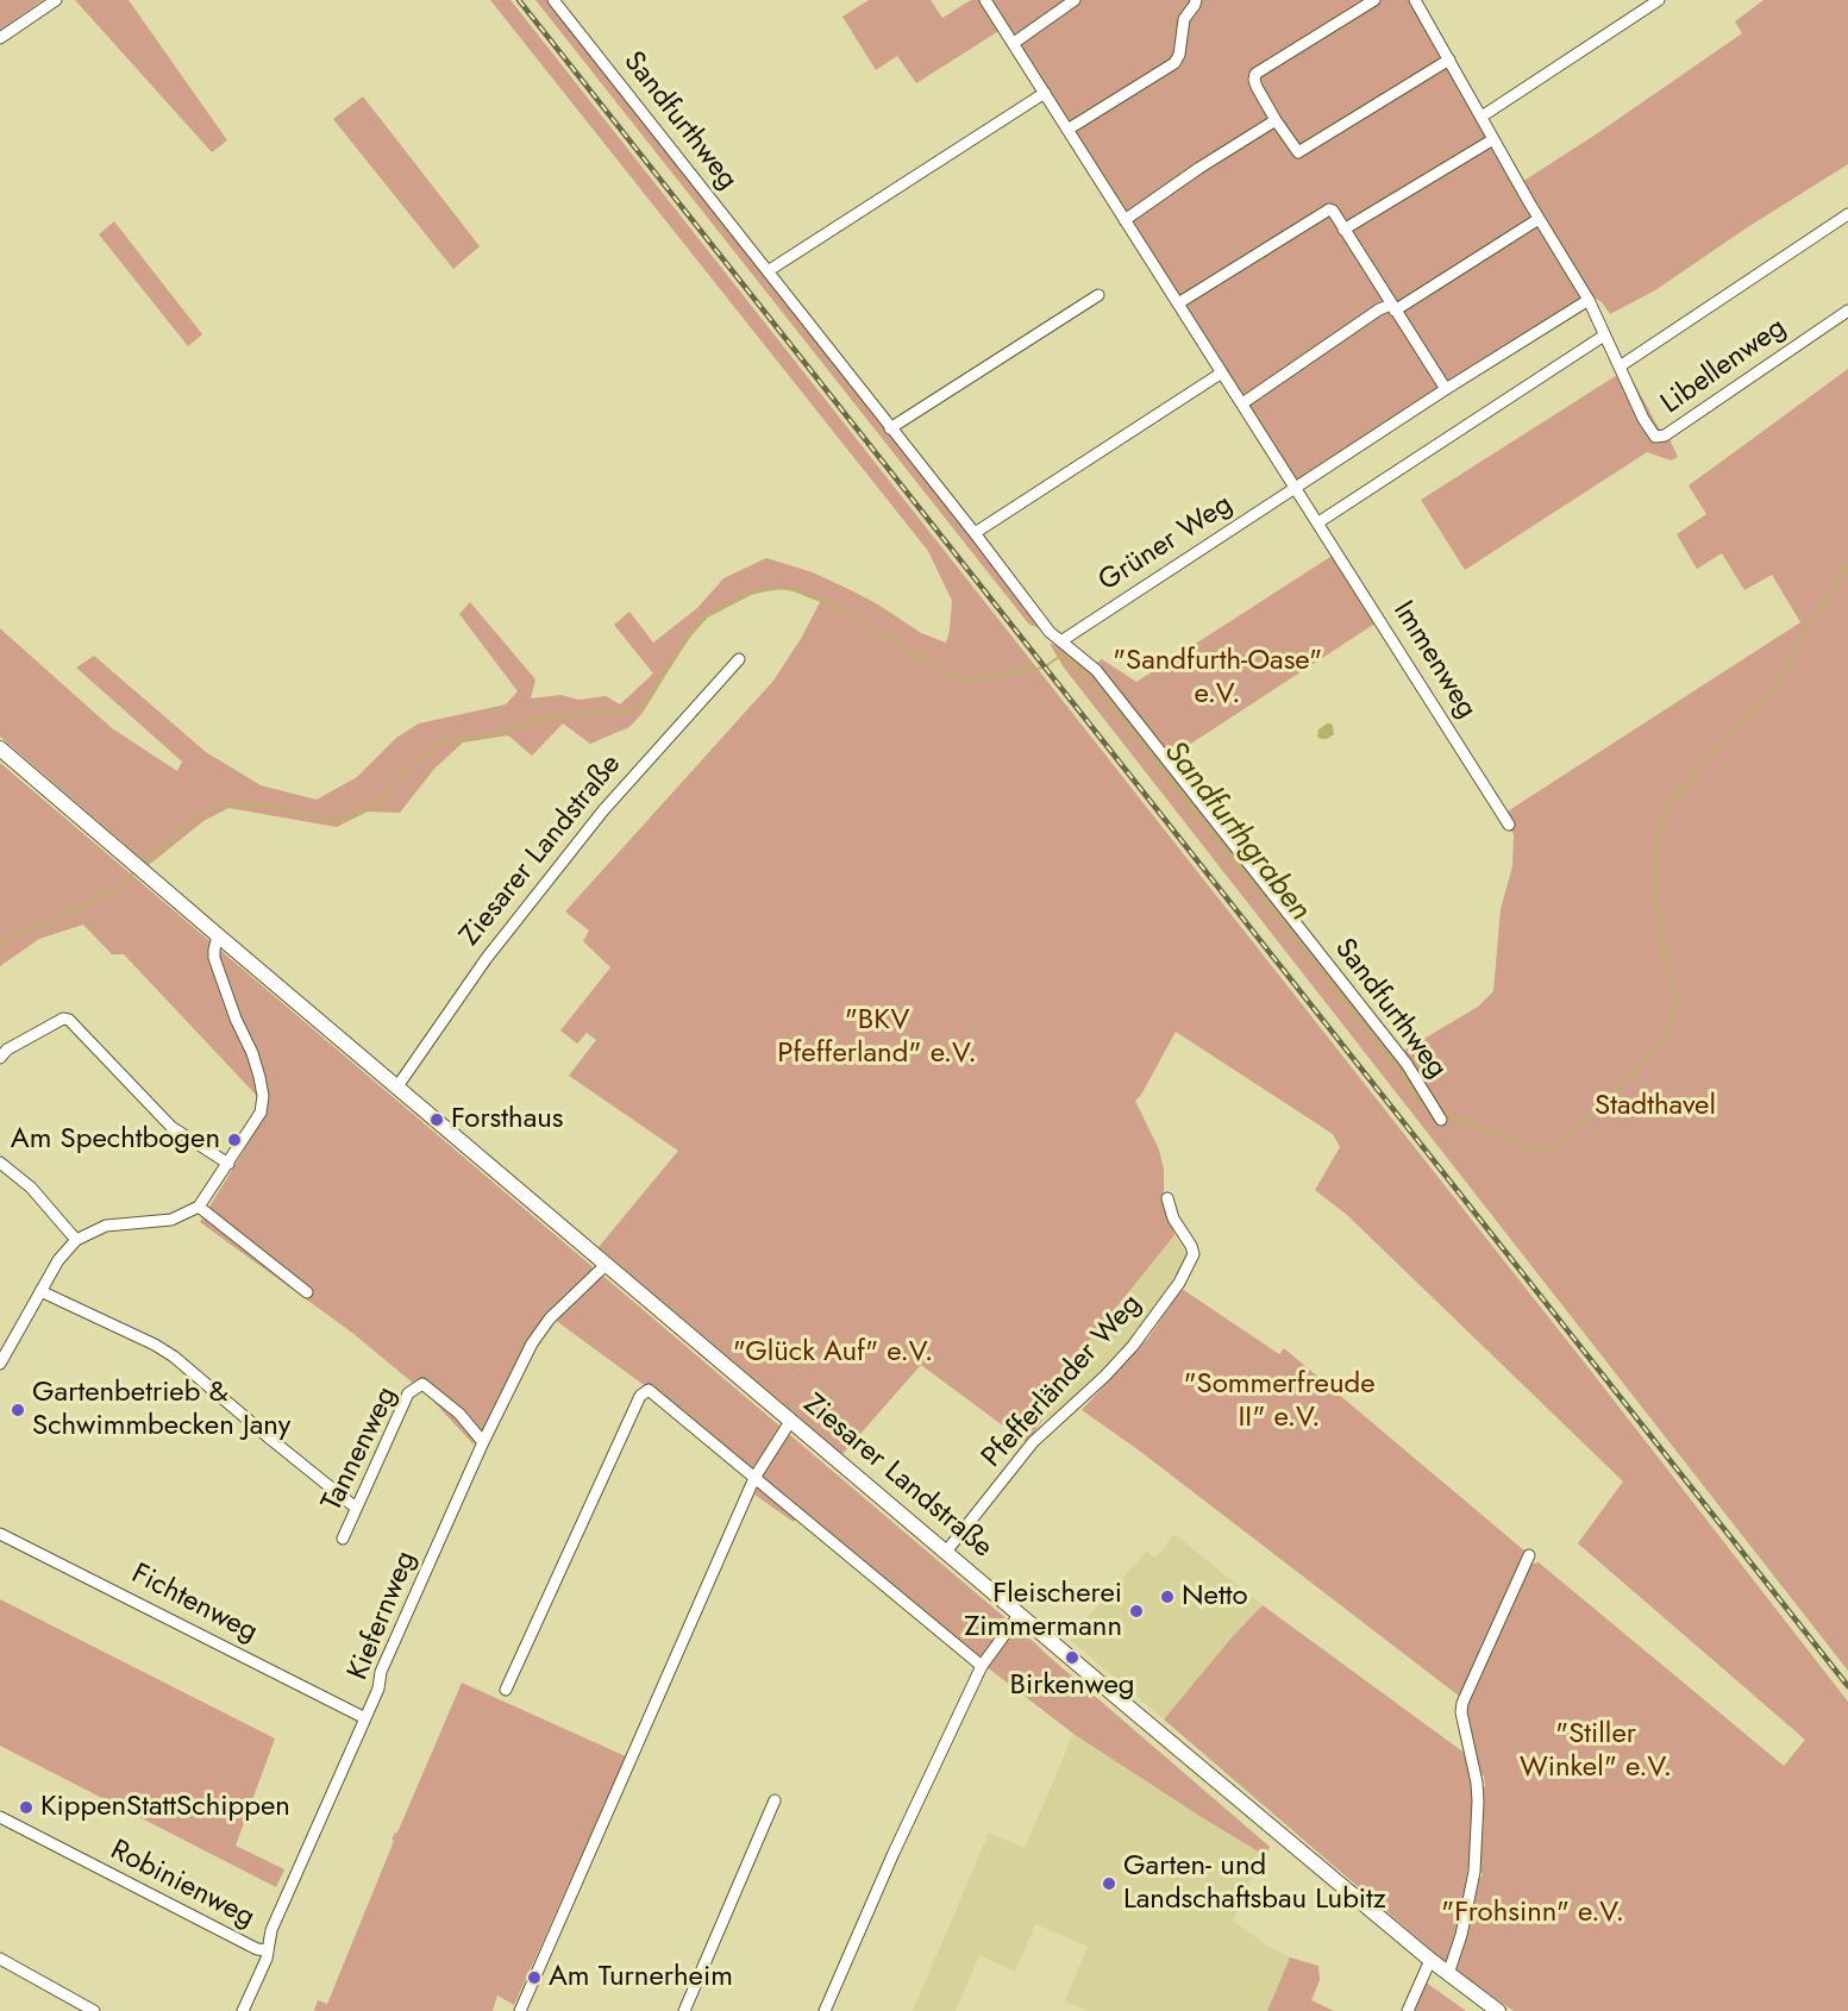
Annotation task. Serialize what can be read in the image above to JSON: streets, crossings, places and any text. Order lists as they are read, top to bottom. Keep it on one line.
{"streets":{"main road":["Ziesarer Landstraße"],"street":["Sandfurthweg","Libellenweg","Grüner Weg","Immenweg","Pfefferländer Weg","Tannenweg","Fichtenweg","Kiefernweg","Robinienweg"]},"crossings":[["Sandfurthweg","Grüner Weg"],["Grüner Weg","Immenweg"],["Ziesarer Landstraße","Pfefferländer Weg"],["Ziesarer Landstraße","Kiefernweg"],["Tannenweg","Kiefernweg"],["Fichtenweg","Kiefernweg"],["Kiefernweg","Robinienweg"]],"water":["Sandfurthgraben"],"parks":["\"Sandfurth-Oase\" e.V.","\"BKV Pfefferland\" e.V.","Stadthavel","\"Glück Auf\" e.V.","\"Sommerfreude II\" e.V.","\"Stiller Winkel\" e.V.","\"Frohsinn\" e.V."],"places":["Forsthaus","Am Spechtbogen","Gartenbetrieb & Schwimmbecken Jany","Netto","Fleischerei Zimmermann","Birkenweg","KippenStattSchippen","Garten- und Landschaftsbau Lubitz","Am Turnerheim"]}
